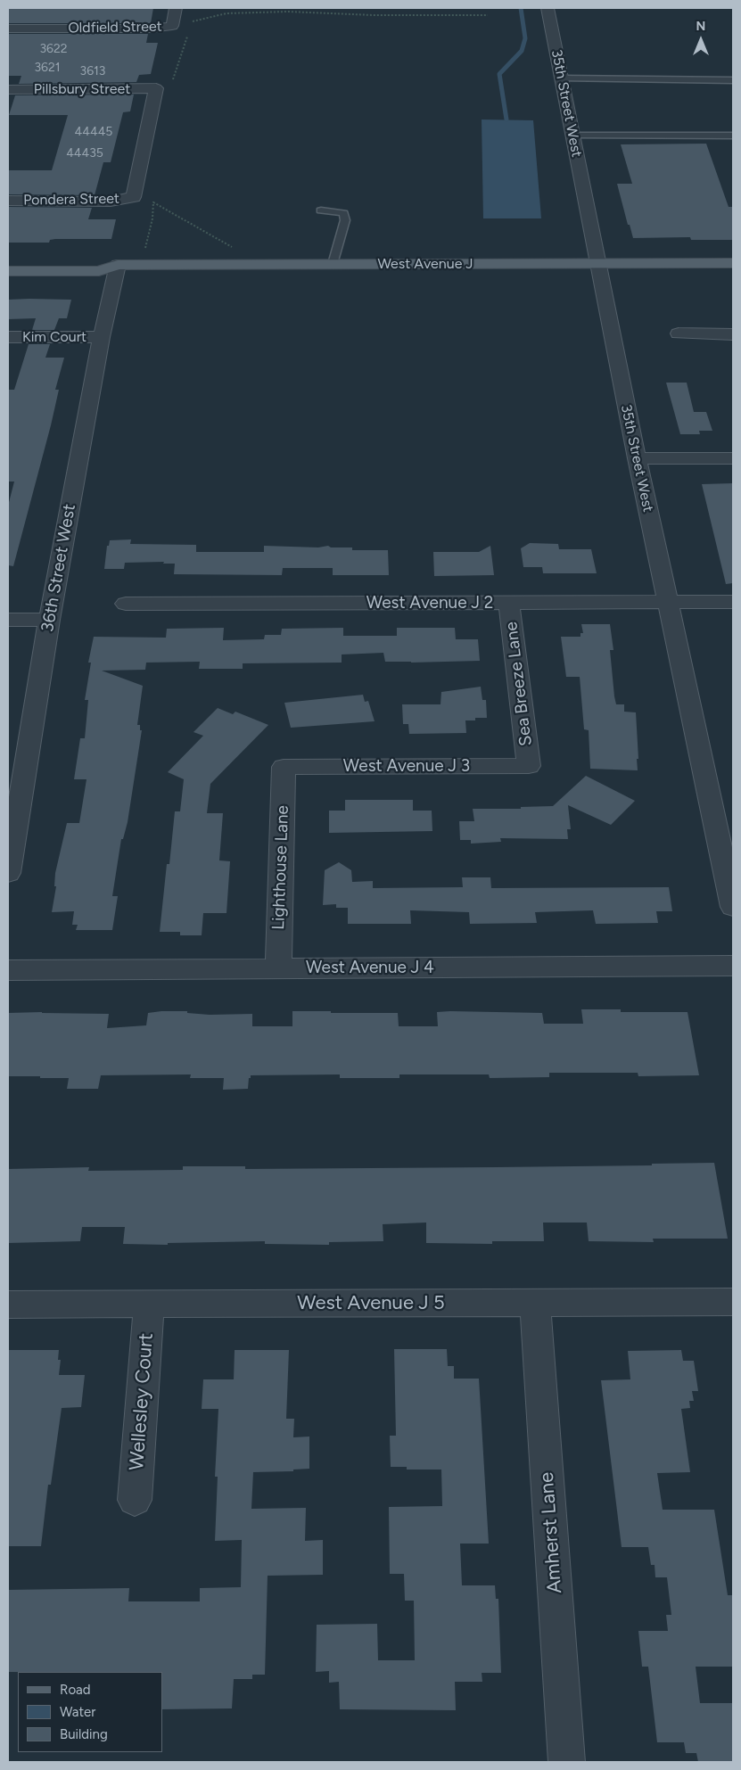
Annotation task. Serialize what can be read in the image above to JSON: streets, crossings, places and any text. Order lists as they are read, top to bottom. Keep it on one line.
{"streets":{"main road":["West Avenue J"],"street":["Oldfield Street","Pillsbury Street","35th Street West","Pondera Street","Kim Court","36th Street West","West Avenue J 2","Sea Breeze Lane","West Avenue J 3","Lighthouse Lane","West Avenue J 4","West Avenue J 5","Wellesley Court","Amherst Lane"]},"crossings":[["Pillsbury Street","Pondera Street"],["35th Street West","West Avenue J"],["35th Street West","West Avenue J 2"],["West Avenue J","36th Street West"],["Kim Court","36th Street West"],["West Avenue J 2","Sea Breeze Lane"],["Sea Breeze Lane","West Avenue J 3"],["West Avenue J 3","Lighthouse Lane"],["Lighthouse Lane","West Avenue J 4"],["West Avenue J 5","Wellesley Court"],["West Avenue J 5","Amherst Lane"]],"house_numbers":["3622","3621","3613","44445","44435"],"legend":["Road","Water","Building"],"north":"top"}
